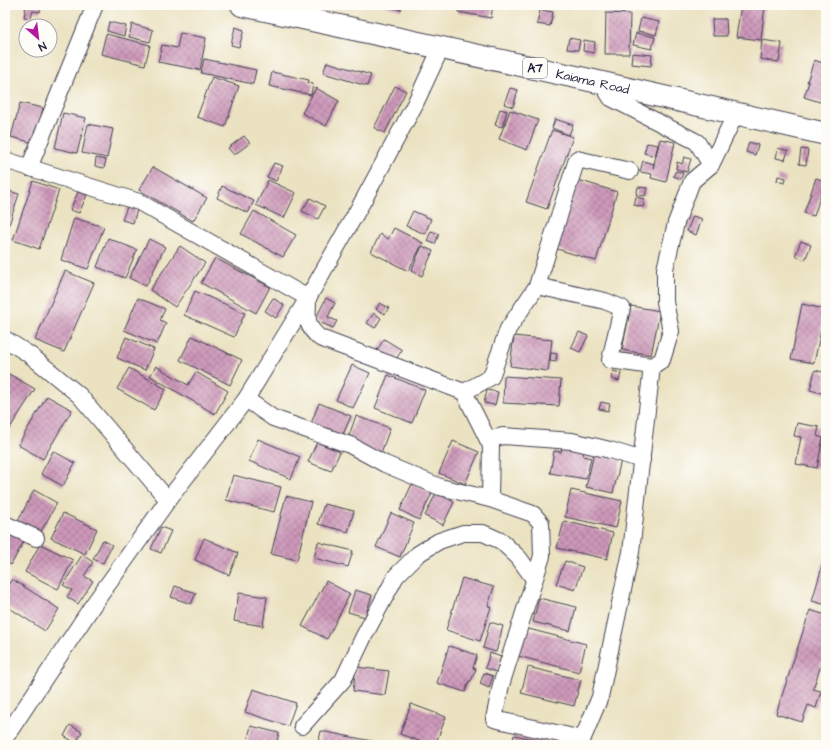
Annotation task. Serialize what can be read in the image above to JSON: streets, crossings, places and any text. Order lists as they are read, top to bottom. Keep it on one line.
{"streets":{"highway":["A7","Kaiama Road"]},"north":"bottom right"}
